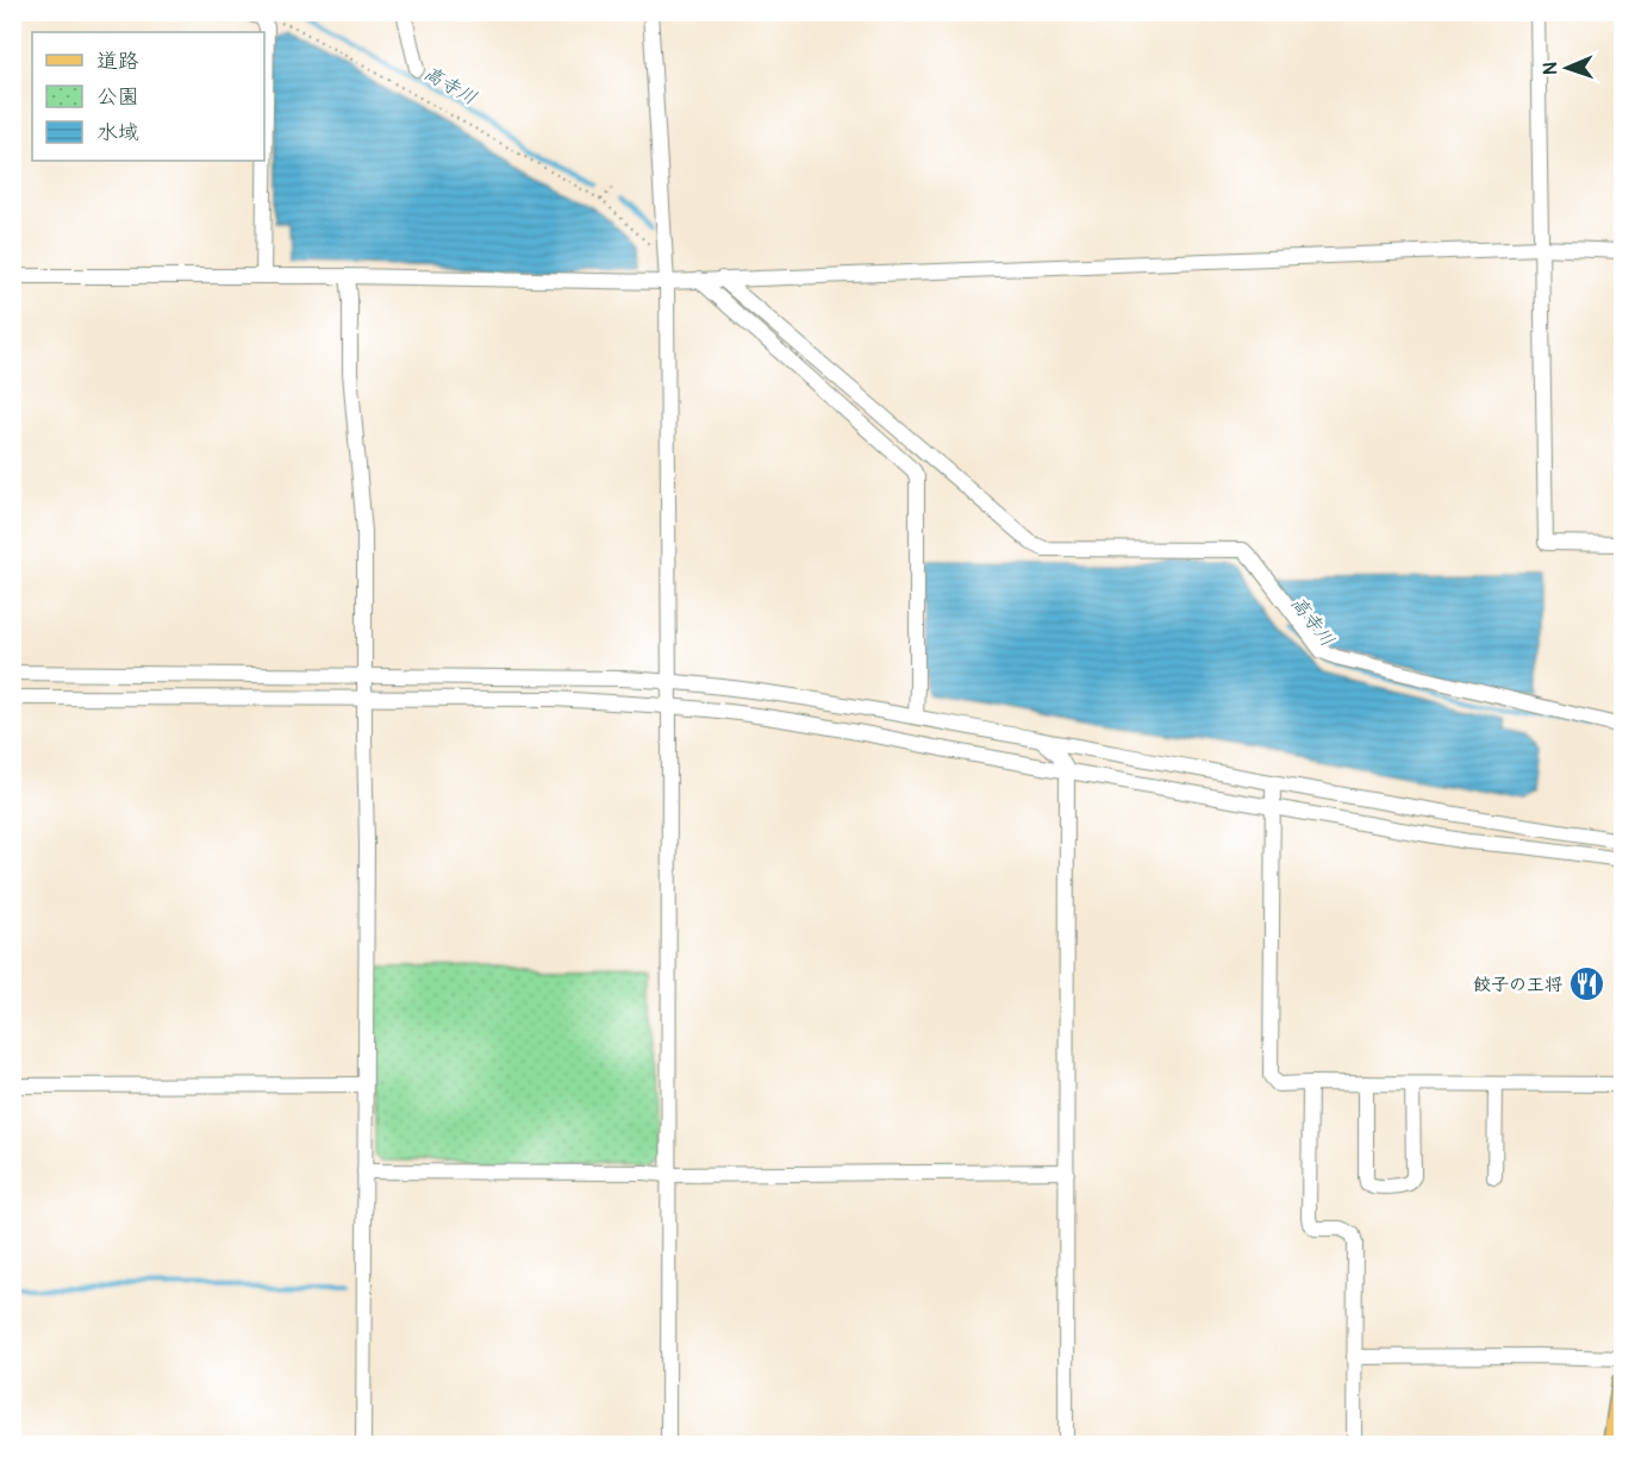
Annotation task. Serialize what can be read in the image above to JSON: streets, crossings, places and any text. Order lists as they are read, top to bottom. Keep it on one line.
{"water":["高寺川"],"places":{"restaurant":["餃子の王将"]},"legend":["道路","公園","水域"],"north":"left"}
